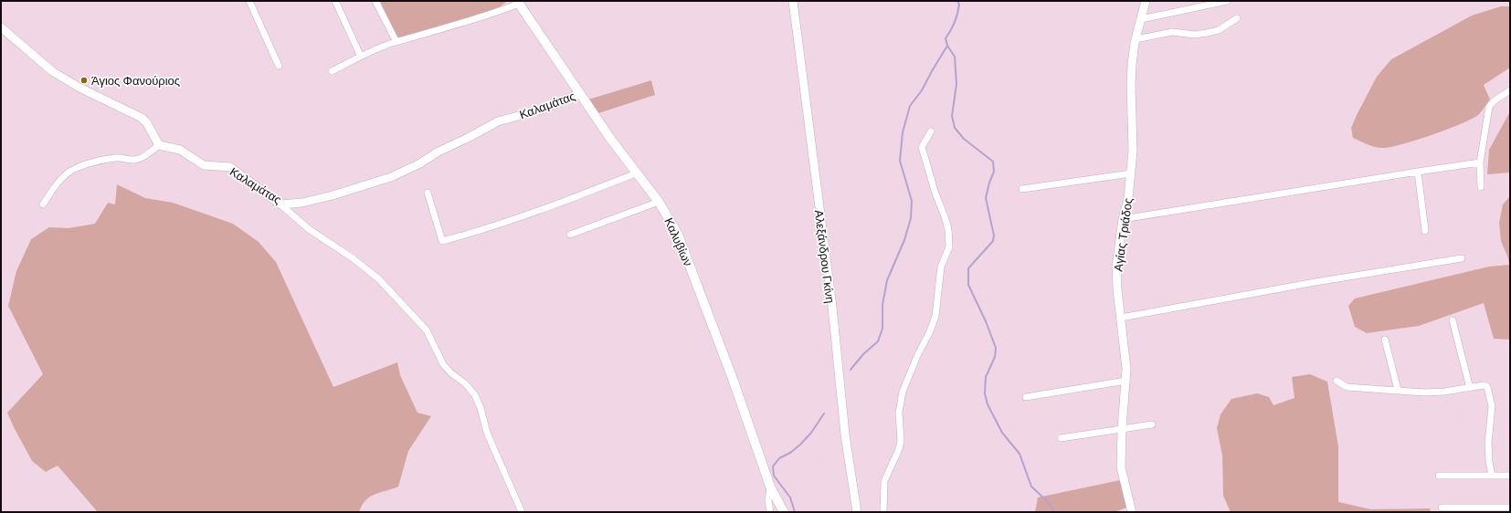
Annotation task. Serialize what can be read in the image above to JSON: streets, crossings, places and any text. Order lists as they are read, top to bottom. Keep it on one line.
{"streets":{"main road":["Καλυβίων"],"street":["Καλαμάτας","Αγίας Τριάδος","Αλεξάνδρου Γκίνη"]},"crossings":[["Καλαμάτας","Καλυβίων"]],"places":["Άγιος Φανούριος"]}
